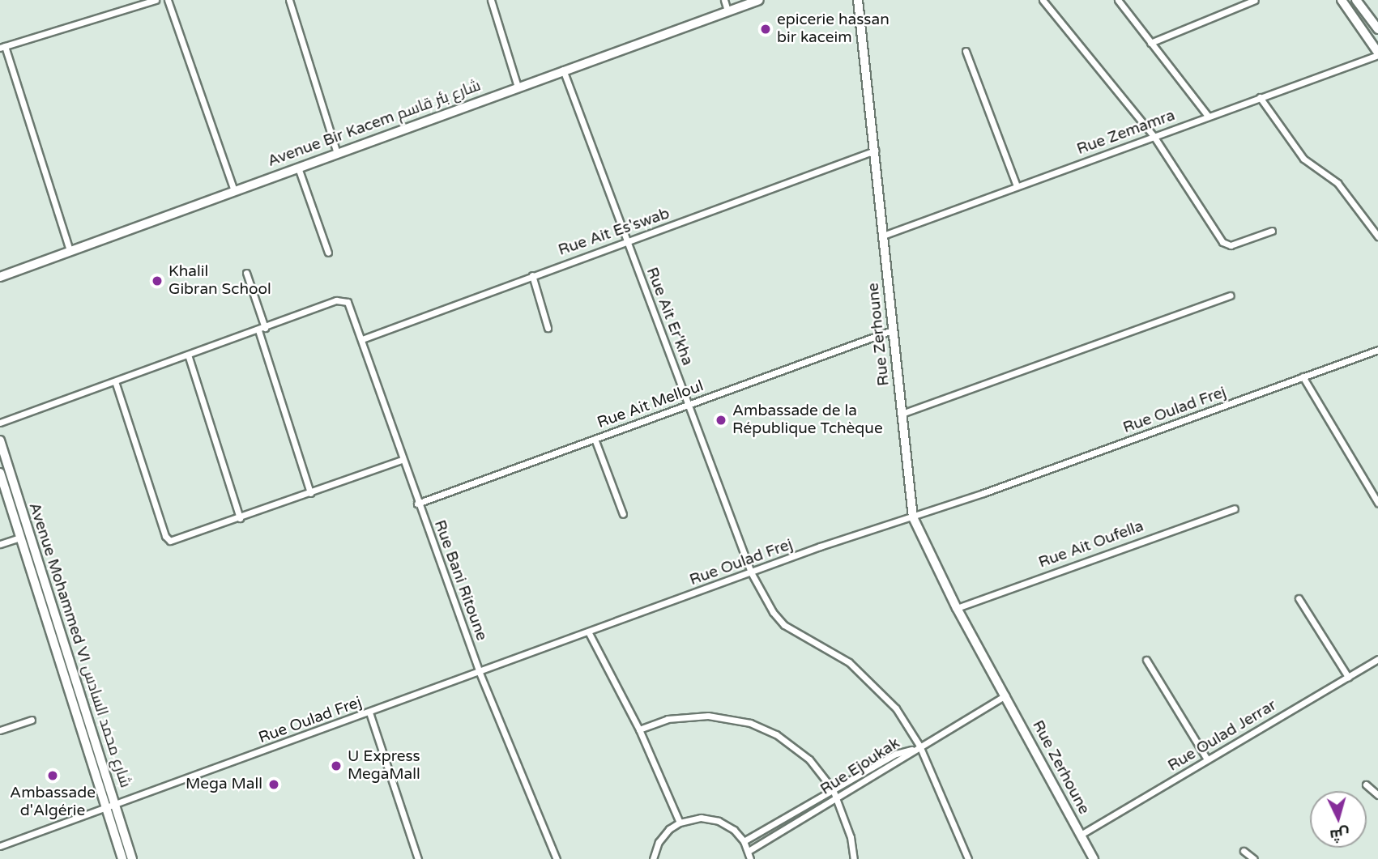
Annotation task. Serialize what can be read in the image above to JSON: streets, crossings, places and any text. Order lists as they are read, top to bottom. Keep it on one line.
{"streets":{"street":["Avenue Bir Kacem شارع بئر قاسم","Rue Zemamra","Rue Ait Es'swab","Rue Ait Er'kha","Rue Zerhoune","Rue Ait Melloul","Rue Oulad Frej","Rue Ait Oufella","Rue Bani Ritoune","Avenue Mohammed VI شارع محمد السادس","Rue Oulad Jerrar","Rue Ejoukak"]},"crossings":[["Avenue Bir Kacem شارع بئر قاسم","Rue Ait Er'kha"],["Rue Zemamra","Rue Zerhoune"],["Rue Ait Es'swab","Rue Ait Er'kha"],["Rue Ait Es'swab","Rue Zerhoune"],["Rue Ait Es'swab","Rue Bani Ritoune"],["Rue Ait Er'kha","Rue Ait Melloul"],["Rue Ait Er'kha","Rue Oulad Frej"],["Rue Ait Er'kha","Rue Ejoukak"],["Rue Zerhoune","Rue Ait Melloul"],["Rue Zerhoune","Rue Oulad Frej"],["Rue Zerhoune","Rue Ait Oufella"],["Rue Zerhoune","Rue Oulad Jerrar"],["Rue Zerhoune","Rue Ejoukak"],["Rue Ait Melloul","Rue Bani Ritoune"],["Rue Oulad Frej","Rue Bani Ritoune"],["Rue Oulad Frej","Avenue Mohammed VI شارع محمد السادس"]],"places":["epicerie hassan bir kaceim","Khalil Gibran School","Ambassade de la République Tchèque","U Express MegaMall","Ambassade d'Algérie","Mega Mall"],"north":"bottom"}
